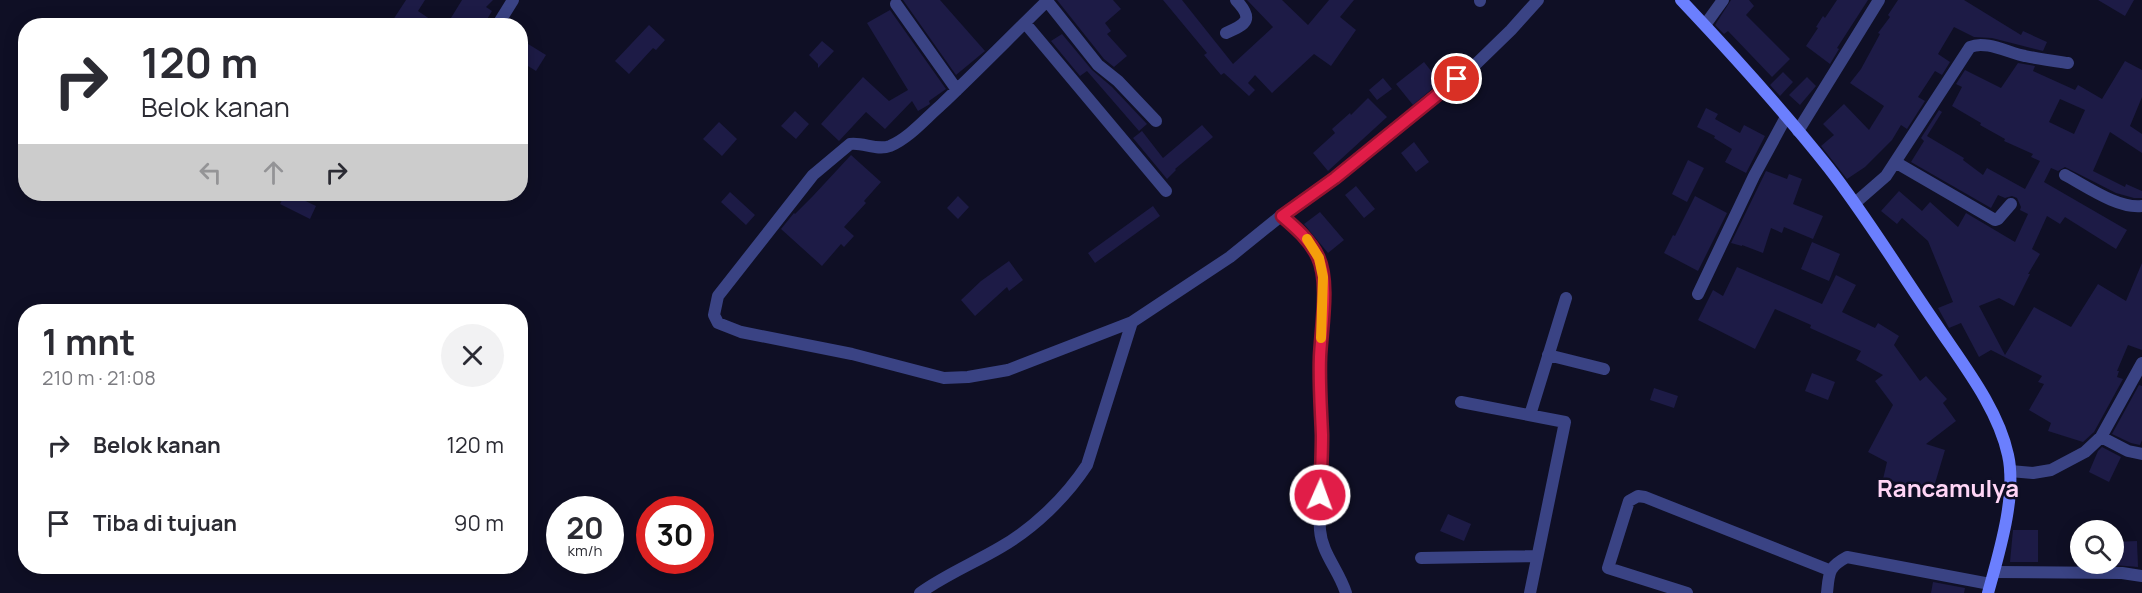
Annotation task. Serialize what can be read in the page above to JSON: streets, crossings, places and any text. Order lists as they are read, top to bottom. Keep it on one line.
{"districts":["Rancamulya"],"page":{"turn":["120 m","Belok kanan"],"heading":["1 mnt","210 m · 21:08"],"list":[{"name":"Belok kanan","value":"120 m"},{"name":"Tiba di tujuan","value":"90 m"}],"speed":"20 km/h","limit":"30"}}
